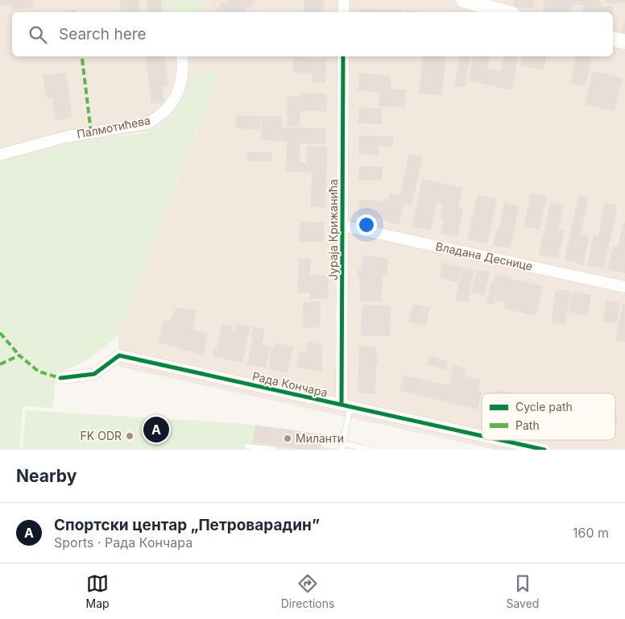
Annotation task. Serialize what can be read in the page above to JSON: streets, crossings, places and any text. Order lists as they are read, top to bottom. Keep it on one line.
{"streets":{"street":["Палмотићева","Јураја Крижанића","Владана Деснице","Рада Кончара"]},"crossings":[["Јураја Крижанића","Владана Деснице"],["Јураја Крижанића","Рада Кончара"]],"places":["FK ODR","Миланти"],"legend":["Cycle path","Path"],"page":{"search":"Search here","pins":"A","heading":"Nearby","list":[{"mark":"A","name":"Спортски центар „Петроварадин”","note":"Sports · Рада Кончара","value":"160 m"}],"nav":["Map","Directions","Saved"]}}
